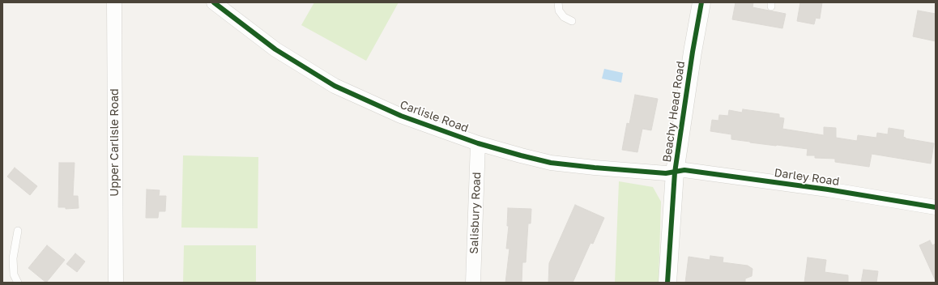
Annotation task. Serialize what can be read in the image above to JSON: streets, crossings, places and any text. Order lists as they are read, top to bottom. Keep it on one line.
{"streets":{"street":["Beachy Head Road","Carlisle Road","Upper Carlisle Road","Darley Road","Salisbury Road"]},"crossings":[["Beachy Head Road","Carlisle Road"],["Beachy Head Road","Darley Road"],["Carlisle Road","Darley Road"],["Carlisle Road","Salisbury Road"]]}
